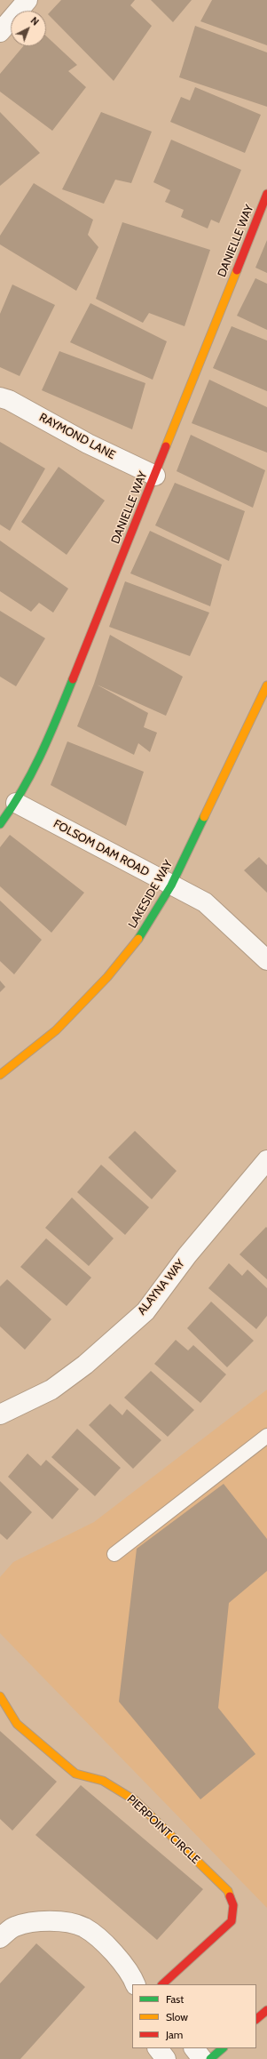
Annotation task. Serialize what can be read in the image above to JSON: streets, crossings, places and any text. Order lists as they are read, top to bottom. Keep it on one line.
{"streets":{"street":["DANIELLE WAY","RAYMOND LANE","FOLSOM DAM ROAD","LAKESIDE WAY","ALAYNA WAY","PIERPOINT CIRCLE"]},"crossings":[["DANIELLE WAY","RAYMOND LANE"],["DANIELLE WAY","FOLSOM DAM ROAD"],["FOLSOM DAM ROAD","LAKESIDE WAY"]],"legend":["Fast","Slow","Jam"],"north":"top right"}
